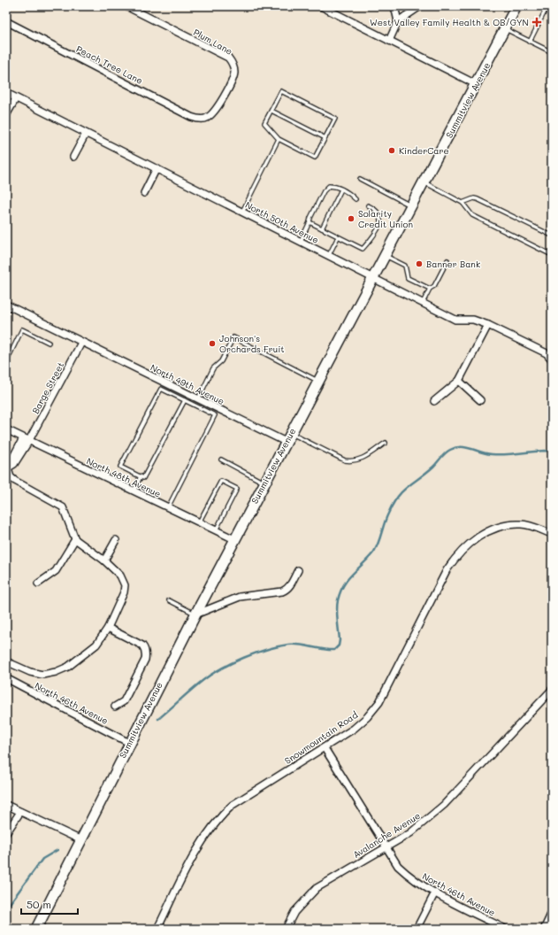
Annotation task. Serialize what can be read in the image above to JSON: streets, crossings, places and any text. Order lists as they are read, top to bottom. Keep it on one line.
{"streets":{"main road":["Summitview Avenue"],"street":["Plum Lane","Peach Tree Lane","North 50th Avenue","North 49th Avenue","Barge Street","North 48th Avenue","North 46th Avenue","Snowmountain Road","Avalanche Avenue"]},"crossings":[["Plum Lane","Peach Tree Lane"],["Summitview Avenue","North 50th Avenue"],["Summitview Avenue","North 49th Avenue"],["Summitview Avenue","North 48th Avenue"],["Summitview Avenue","North 46th Avenue"],["North 49th Avenue","Barge Street"],["Barge Street","North 48th Avenue"],["North 46th Avenue","Snowmountain Road"],["North 46th Avenue","Avalanche Avenue"]],"places":{"health":["West Valley Family Health & OB/GYN"],"other":["KinderCare","Solarity Credit Union","Banner Bank","Johnson's Orchards Fruit"]},"scale_bar":"50 m"}
